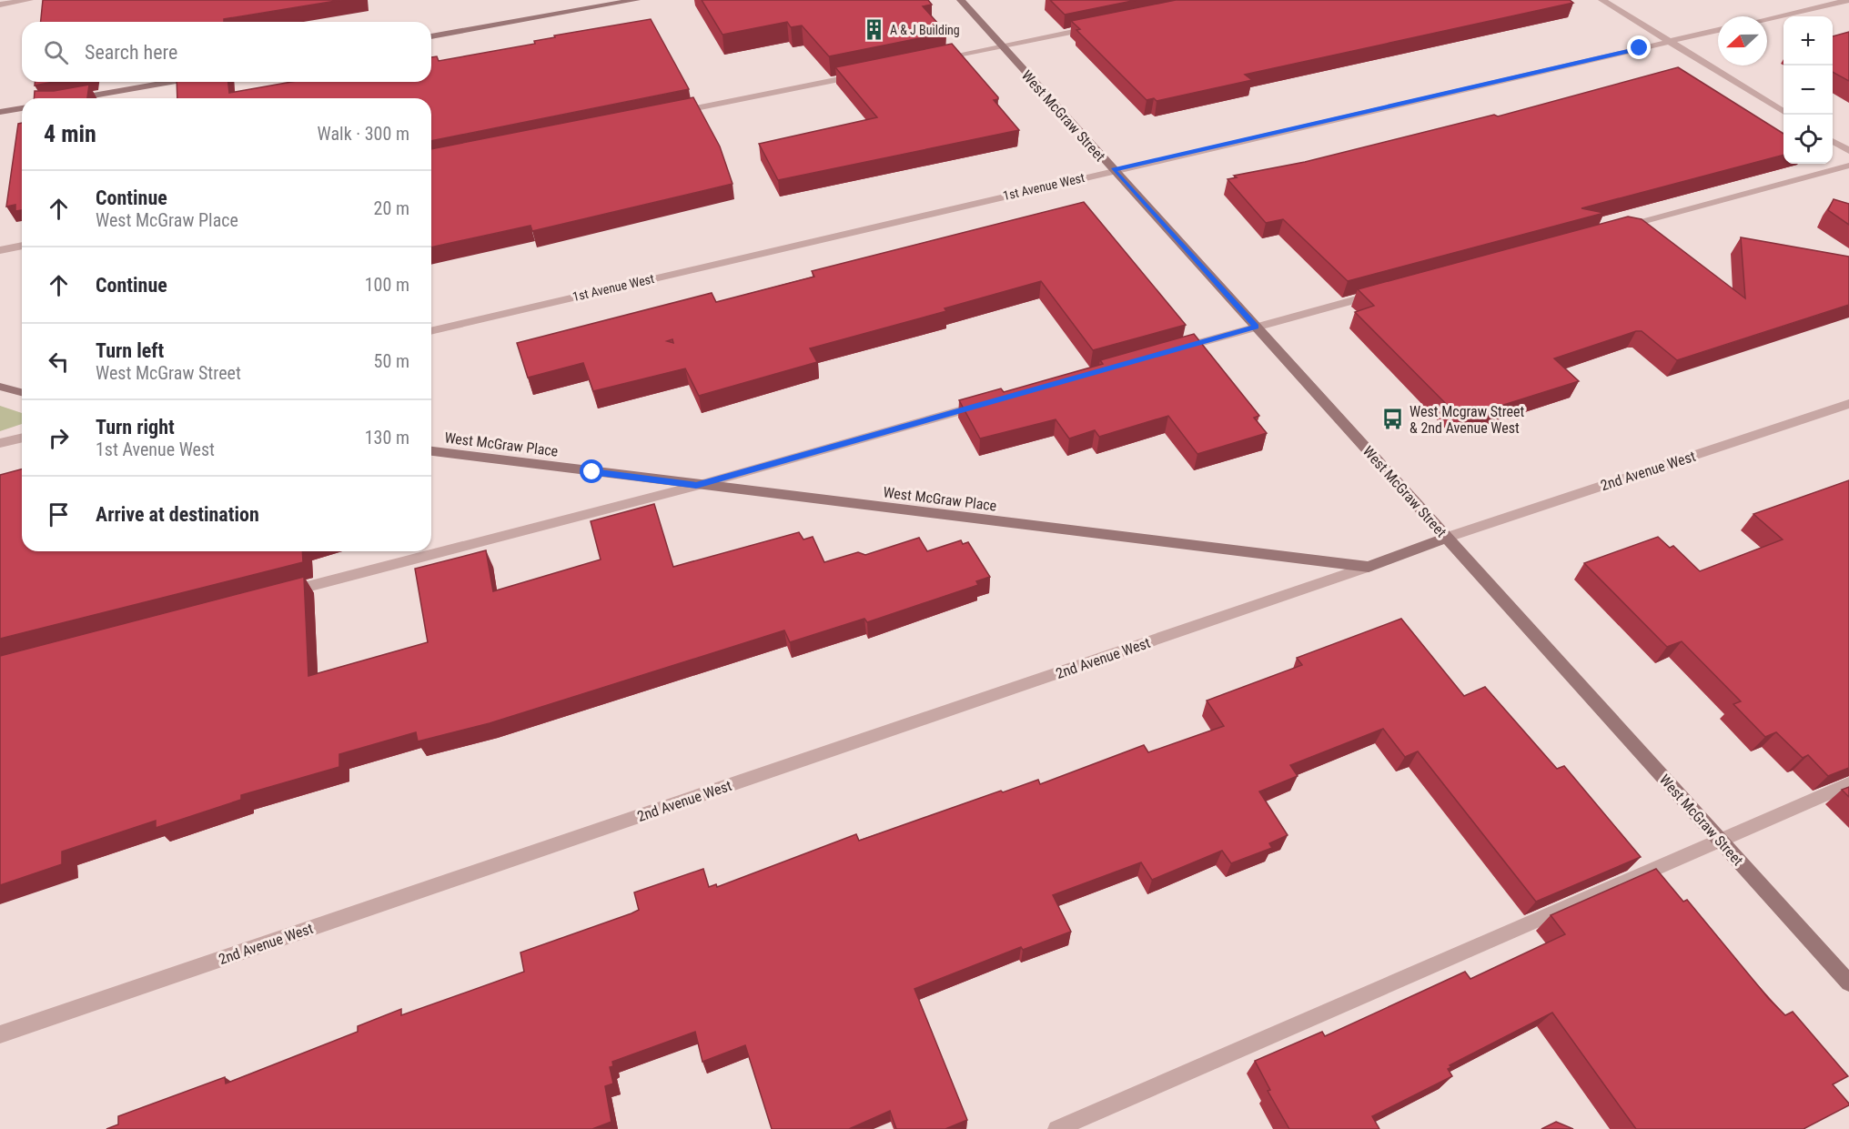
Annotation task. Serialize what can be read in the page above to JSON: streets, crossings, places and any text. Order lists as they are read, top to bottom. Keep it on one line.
{"streets":{"street":["West McGraw Street","1st Avenue West","West McGraw Place","2nd Avenue West"]},"crossings":[["West McGraw Street","1st Avenue West"],["West McGraw Street","West McGraw Place"],["West McGraw Street","2nd Avenue West"],["West McGraw Place","2nd Avenue West"]],"places":{"building":["A & J Building"],"bus stop":["West Mcgraw Street & 2nd Avenue West"]},"north":"left","page":{"map_buttons":["+","−"],"search":"Search here","heading":["4 min","Walk · 300 m"],"list":[["Continue","West McGraw Place","20 m"],["Continue","100 m"],["Turn left","West McGraw Street","50 m"],["Turn right","1st Avenue West","130 m"],"Arrive at destination"]}}
